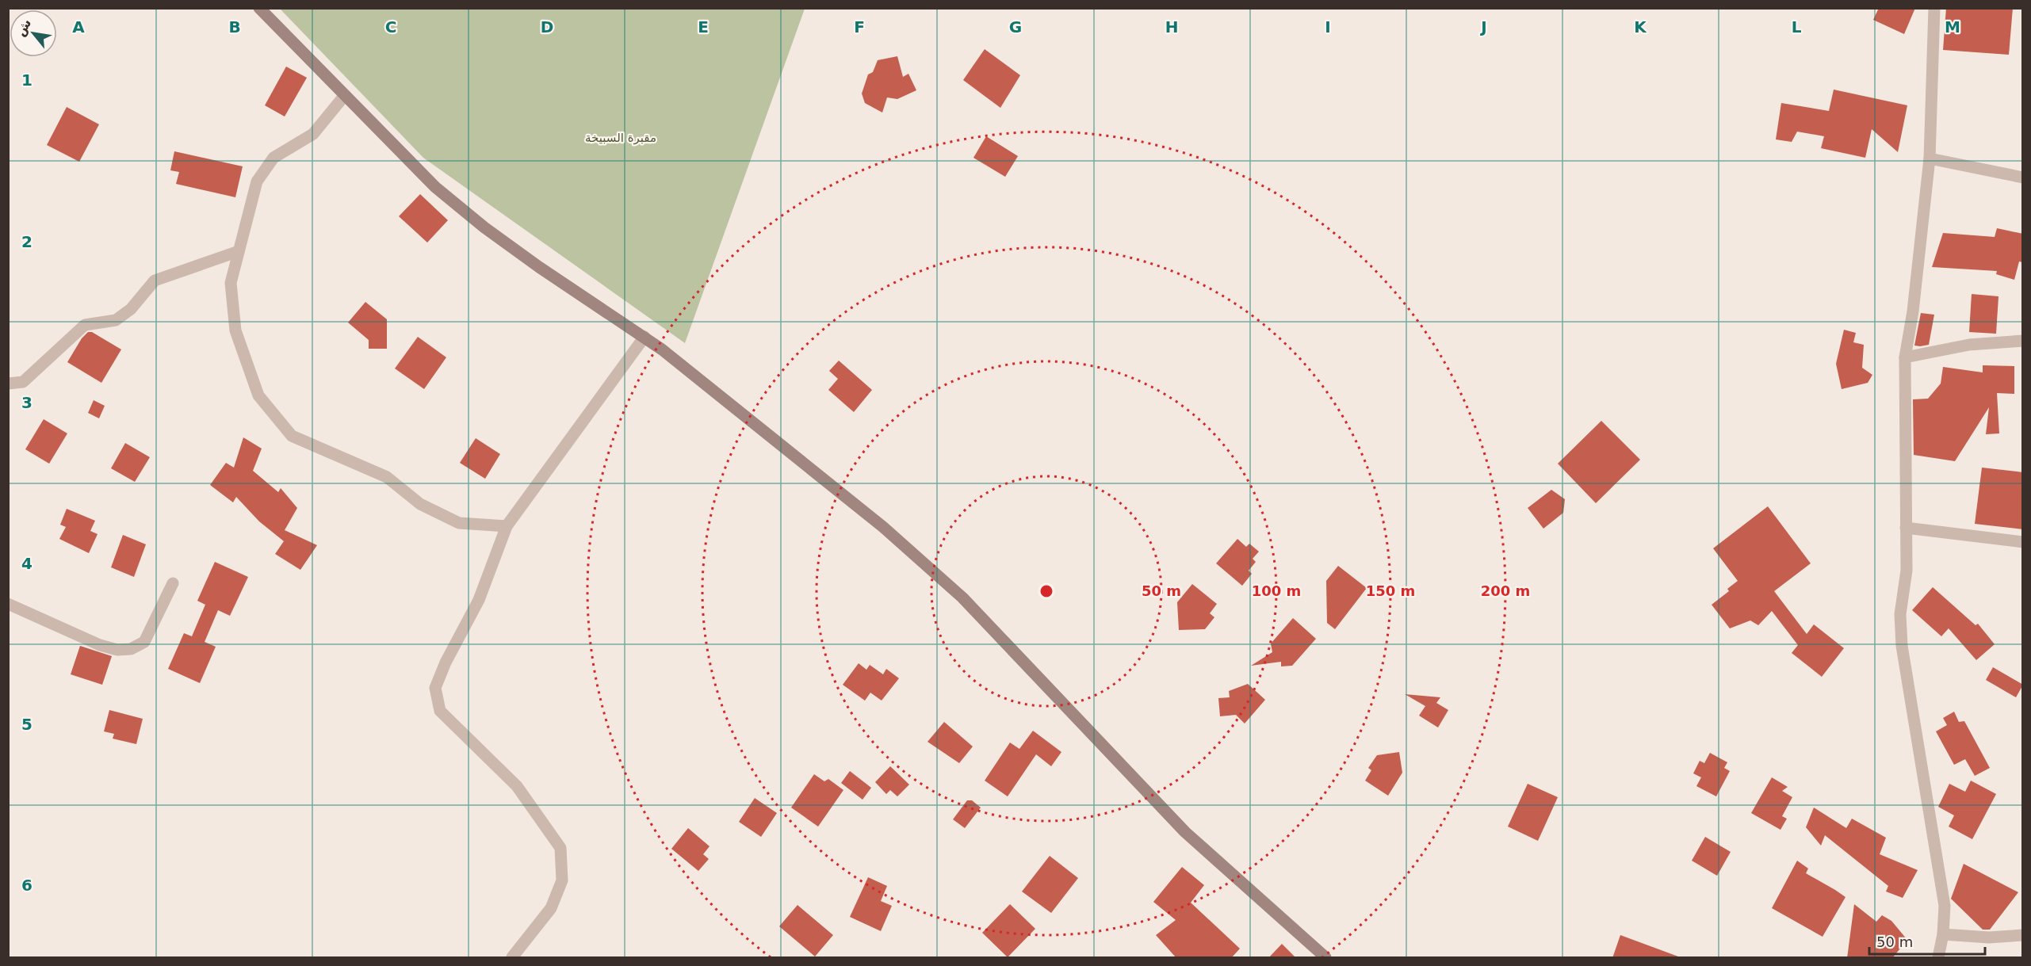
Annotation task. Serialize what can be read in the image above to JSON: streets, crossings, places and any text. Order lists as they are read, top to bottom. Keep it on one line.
{"parks":["مقبرة السبيخة"],"scale_bar":"50 m","north":"top left","grid":{"columns":["A","B","C","D","E","F","G","H","I","J","K","L","M"],"rows":["1","2","3","4","5","6"]},"rings":["50 m","100 m","150 m","200 m"]}
